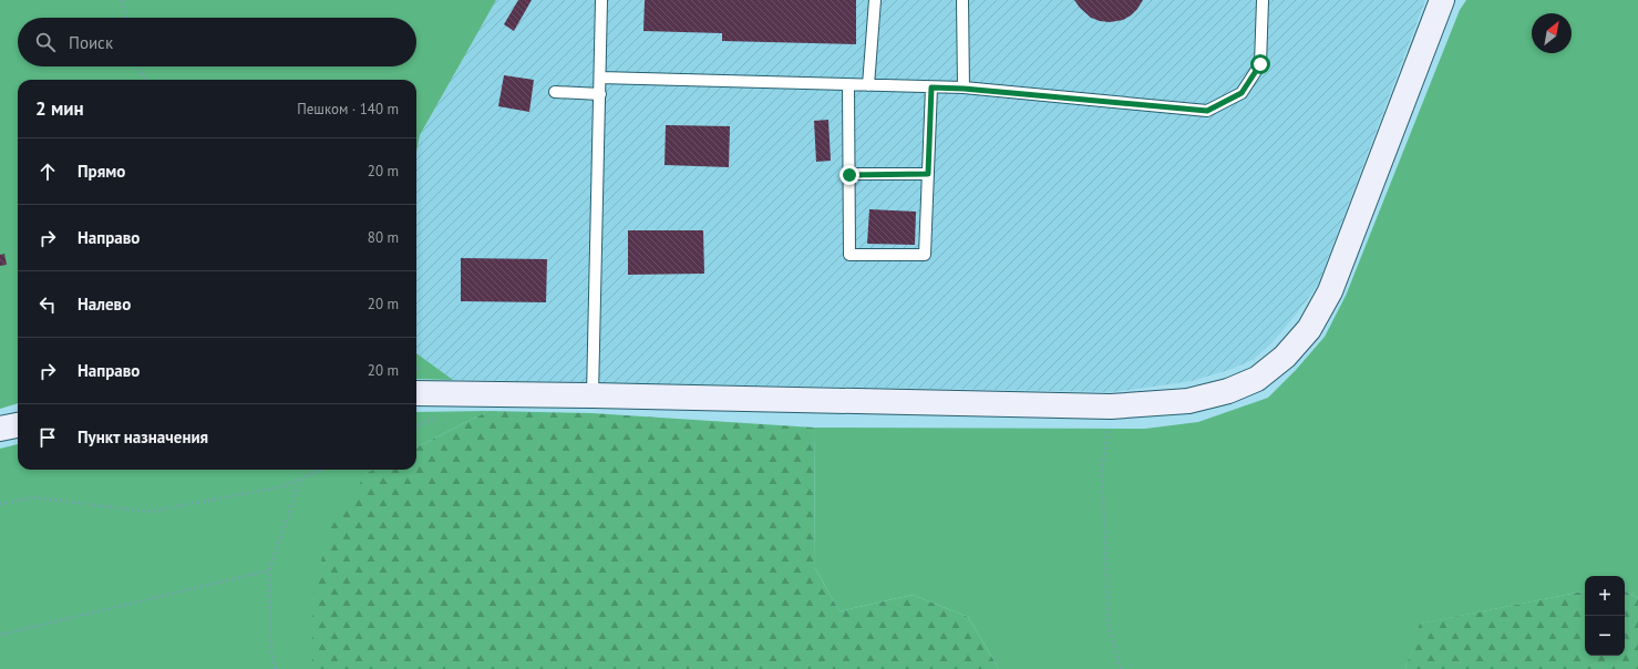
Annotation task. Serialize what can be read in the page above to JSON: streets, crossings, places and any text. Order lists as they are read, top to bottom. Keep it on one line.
{"north":"top right","page":{"search":"Поиск","heading":["2 мин","Пешком · 140 m"],"list":[["Прямо","20 m"],["Направо","80 m"],["Налево","20 m"],["Направо","20 m"],"Пункт назначения"],"map_buttons":["+","−"]}}
